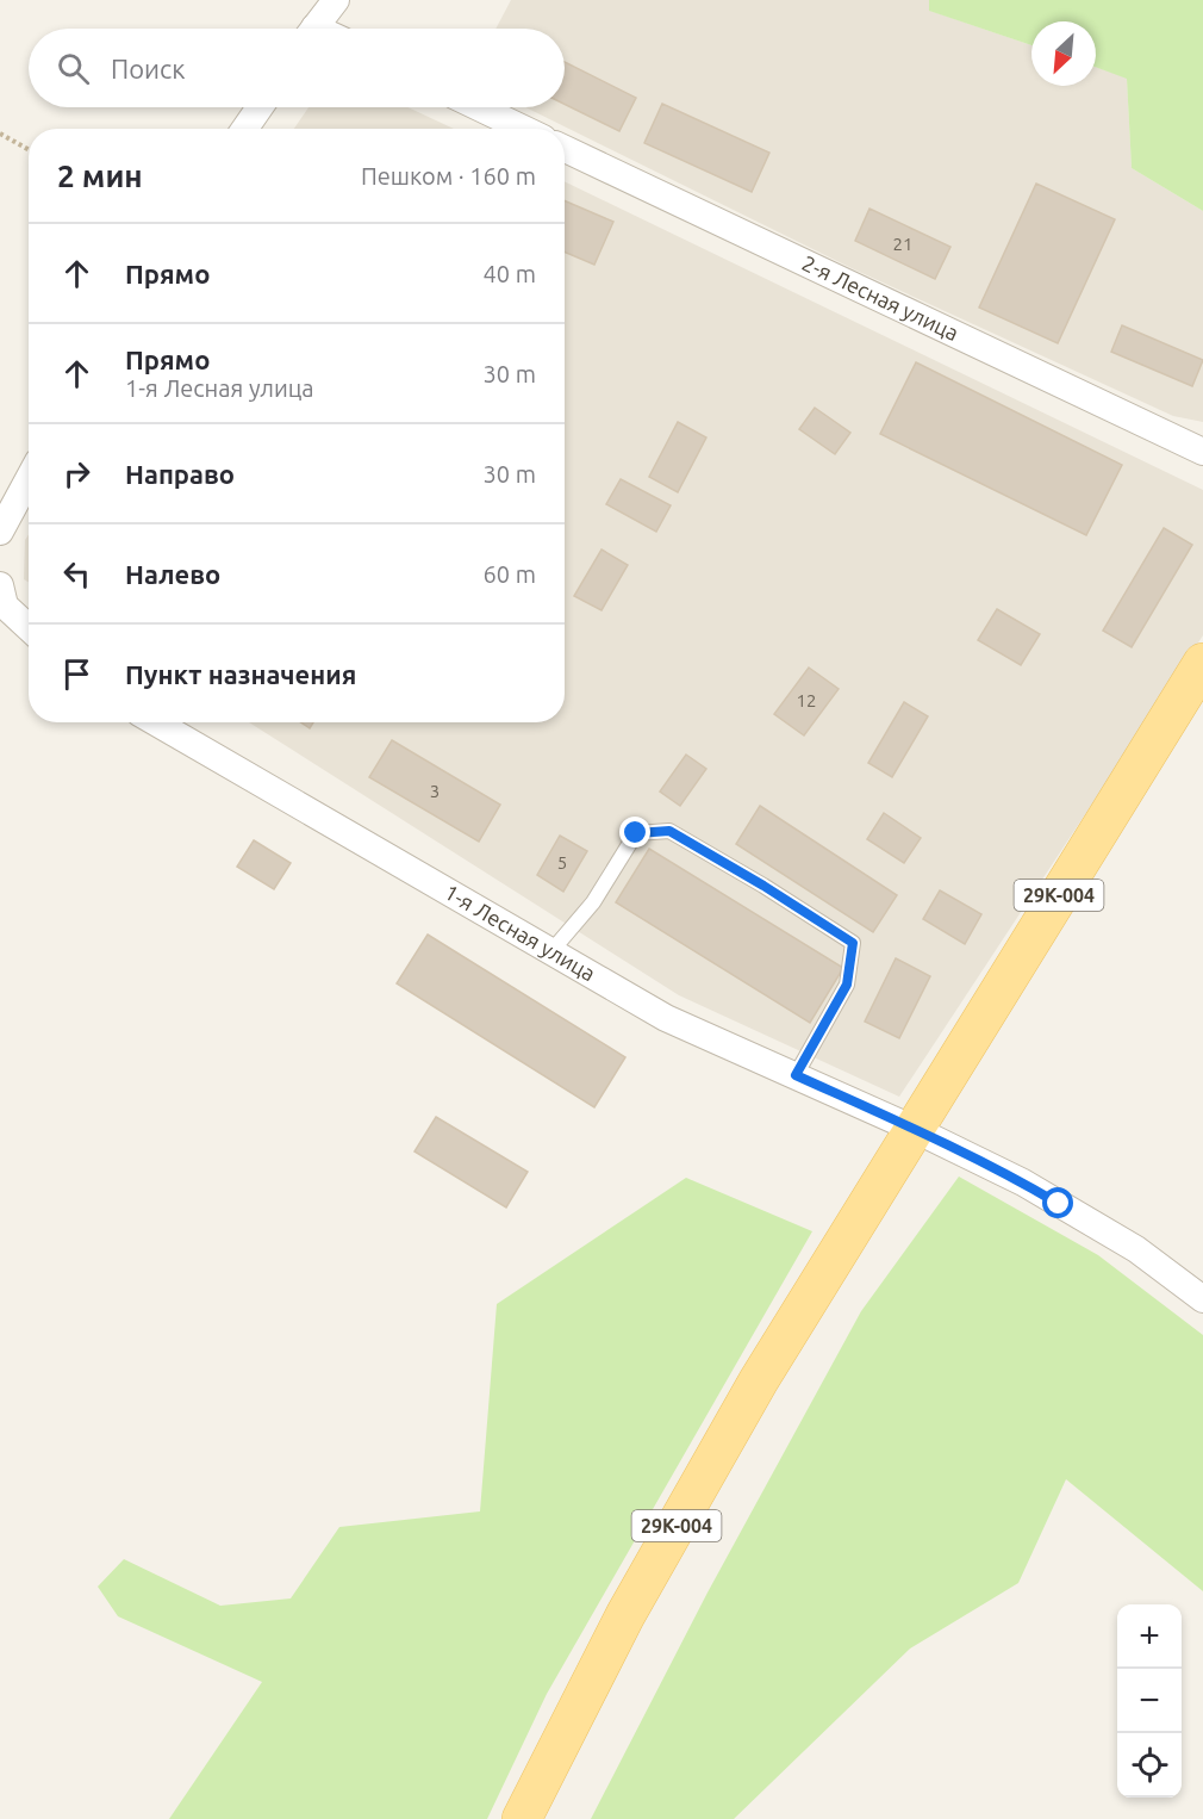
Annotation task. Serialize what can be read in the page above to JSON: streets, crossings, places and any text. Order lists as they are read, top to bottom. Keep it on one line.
{"streets":{"main road":["29К-004"],"street":["2-я Лесная улица","1-я Лесная улица"]},"crossings":[["29К-004","1-я Лесная улица"]],"house_numbers":["21","12","3","5"],"north":"bottom left","page":{"search":"Поиск","heading":["2 мин","Пешком · 160 m"],"list":[["Прямо","40 m"],["Прямо","1-я Лесная улица","30 m"],["Направо","30 m"],["Налево","60 m"],"Пункт назначения"],"map_buttons":["+","−"]}}
